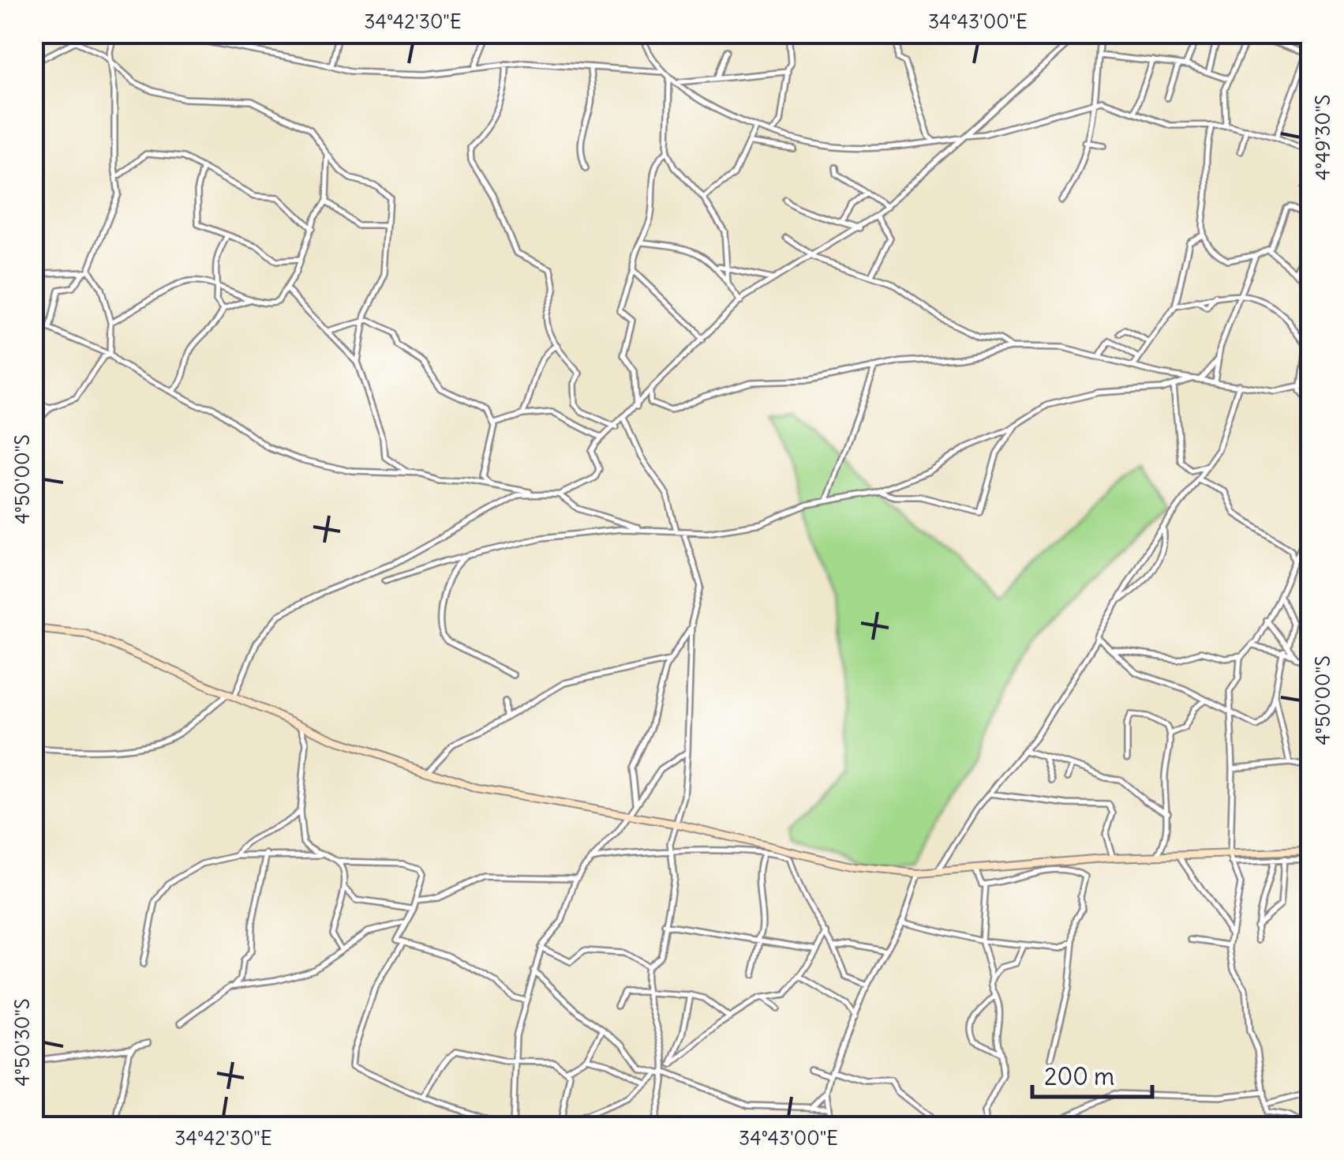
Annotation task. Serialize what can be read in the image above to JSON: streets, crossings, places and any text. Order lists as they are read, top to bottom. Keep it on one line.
{"scale_bar":"200 m","coordinates":["34°42'30\"E","34°43'00\"E","4°49'30\"S","4°50'00\"S","4°50'30\"S"]}
